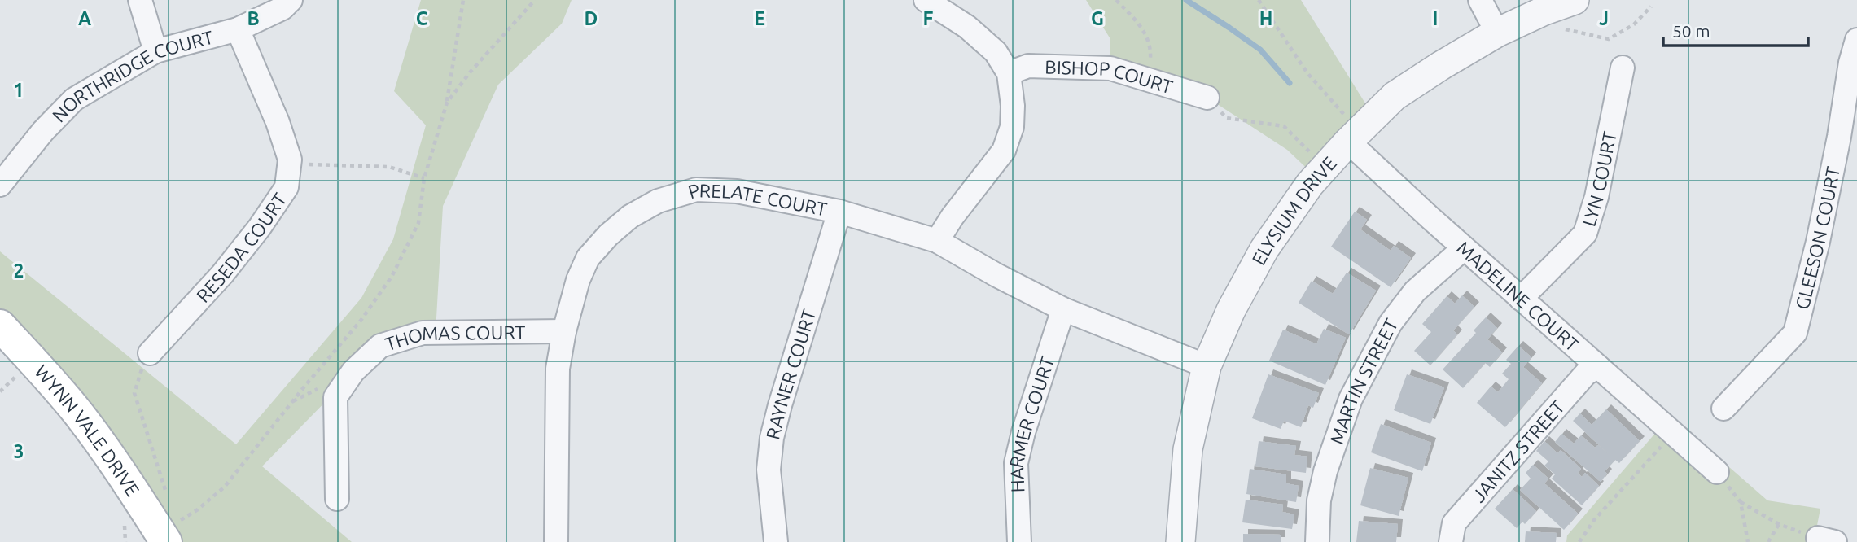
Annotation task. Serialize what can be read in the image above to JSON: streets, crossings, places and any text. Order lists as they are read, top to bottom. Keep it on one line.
{"streets":{"main road":["WYNN VALE DRIVE"],"street":["BISHOP COURT","NORTHRIDGE COURT","LYN COURT","PRELATE COURT","ELYSIUM DRIVE","GLEESON COURT","RESEDA COURT","MADELINE COURT","THOMAS COURT","RAYNER COURT","MARTIN STREET","HARMER COURT","JANITZ STREET"]},"crossings":[["NORTHRIDGE COURT","RESEDA COURT"],["LYN COURT","MADELINE COURT"],["PRELATE COURT","ELYSIUM DRIVE"],["PRELATE COURT","THOMAS COURT"],["PRELATE COURT","RAYNER COURT"],["PRELATE COURT","HARMER COURT"],["ELYSIUM DRIVE","MADELINE COURT"],["MADELINE COURT","MARTIN STREET"],["MADELINE COURT","JANITZ STREET"]],"scale_bar":"50 m","grid":{"columns":["A","B","C","D","E","F","G","H","I","J"],"rows":["1","2","3"]}}
